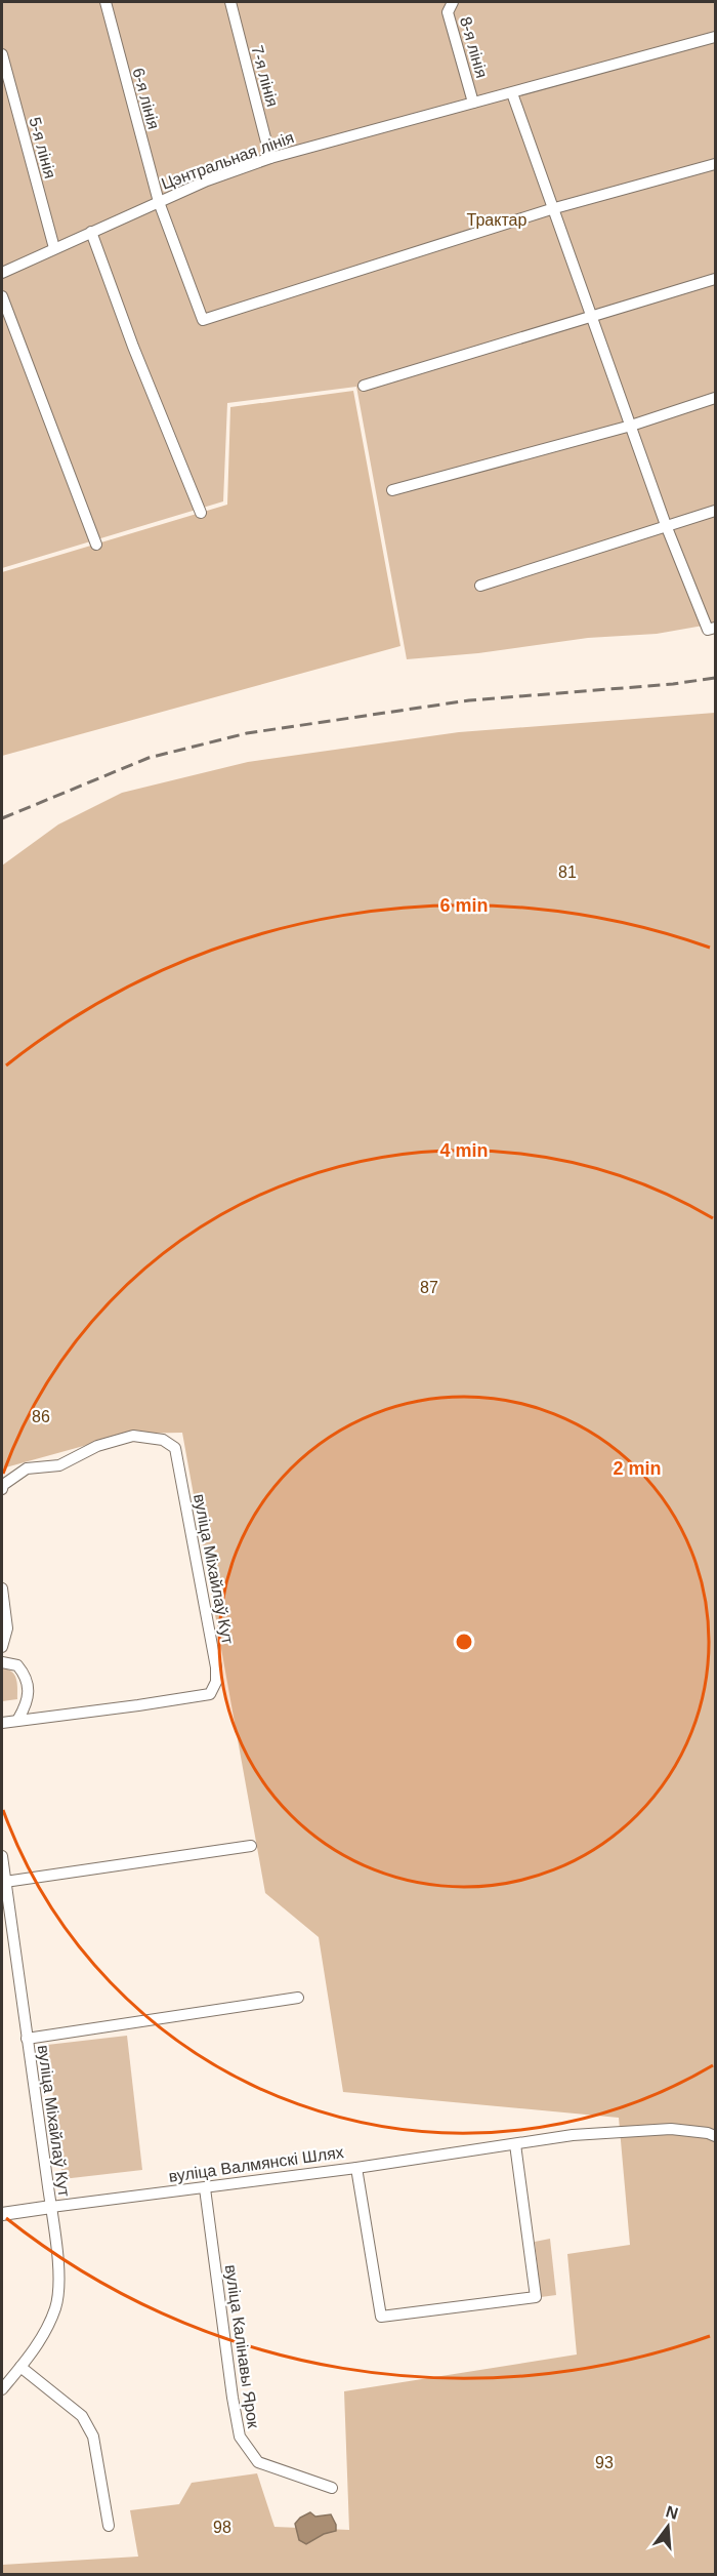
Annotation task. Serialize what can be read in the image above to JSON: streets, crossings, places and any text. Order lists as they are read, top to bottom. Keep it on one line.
{"streets":{"street":["8-я лінія","7-я лінія","6-я лінія","5-я лінія","Цэнтральная лінія","вуліца Міхайлаў Кут","вуліца Валмянскі Шлях","вуліца Калінавы Ярок"]},"crossings":[["8-я лінія","Цэнтральная лінія"],["7-я лінія","Цэнтральная лінія"],["6-я лінія","Цэнтральная лінія"],["5-я лінія","Цэнтральная лінія"],["вуліца Міхайлаў Кут","вуліца Валмянскі Шлях"],["вуліца Валмянскі Шлях","вуліца Калінавы Ярок"]],"parks":["Трактар","81","87","86","93","98"],"north":"top","rings":["6 min","4 min","2 min"]}
